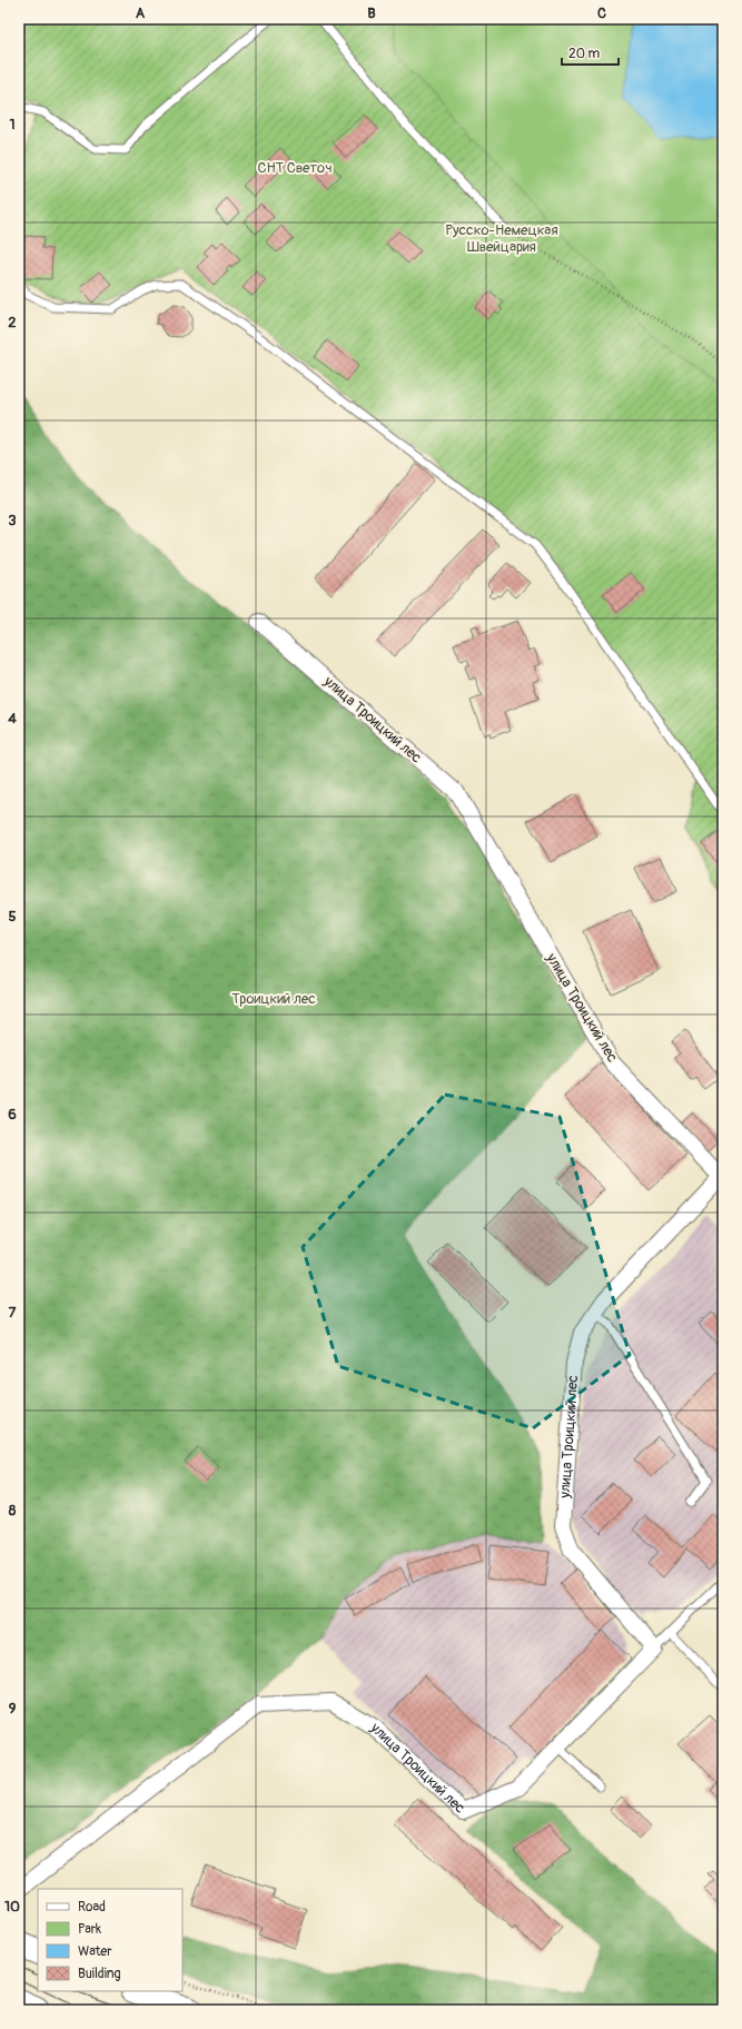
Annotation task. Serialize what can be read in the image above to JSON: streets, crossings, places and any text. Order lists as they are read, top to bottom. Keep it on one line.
{"streets":{"street":["улица Троицкий лес"]},"parks":["СНТ Светоч","Русско-Немецкая Швейцария","Троицкий лес"],"legend":["Road","Park","Water","Building"],"scale_bar":"20 m","grid":{"columns":["A","B","C"],"rows":["1","2","3","4","5","6","7","8","9","10"]}}
